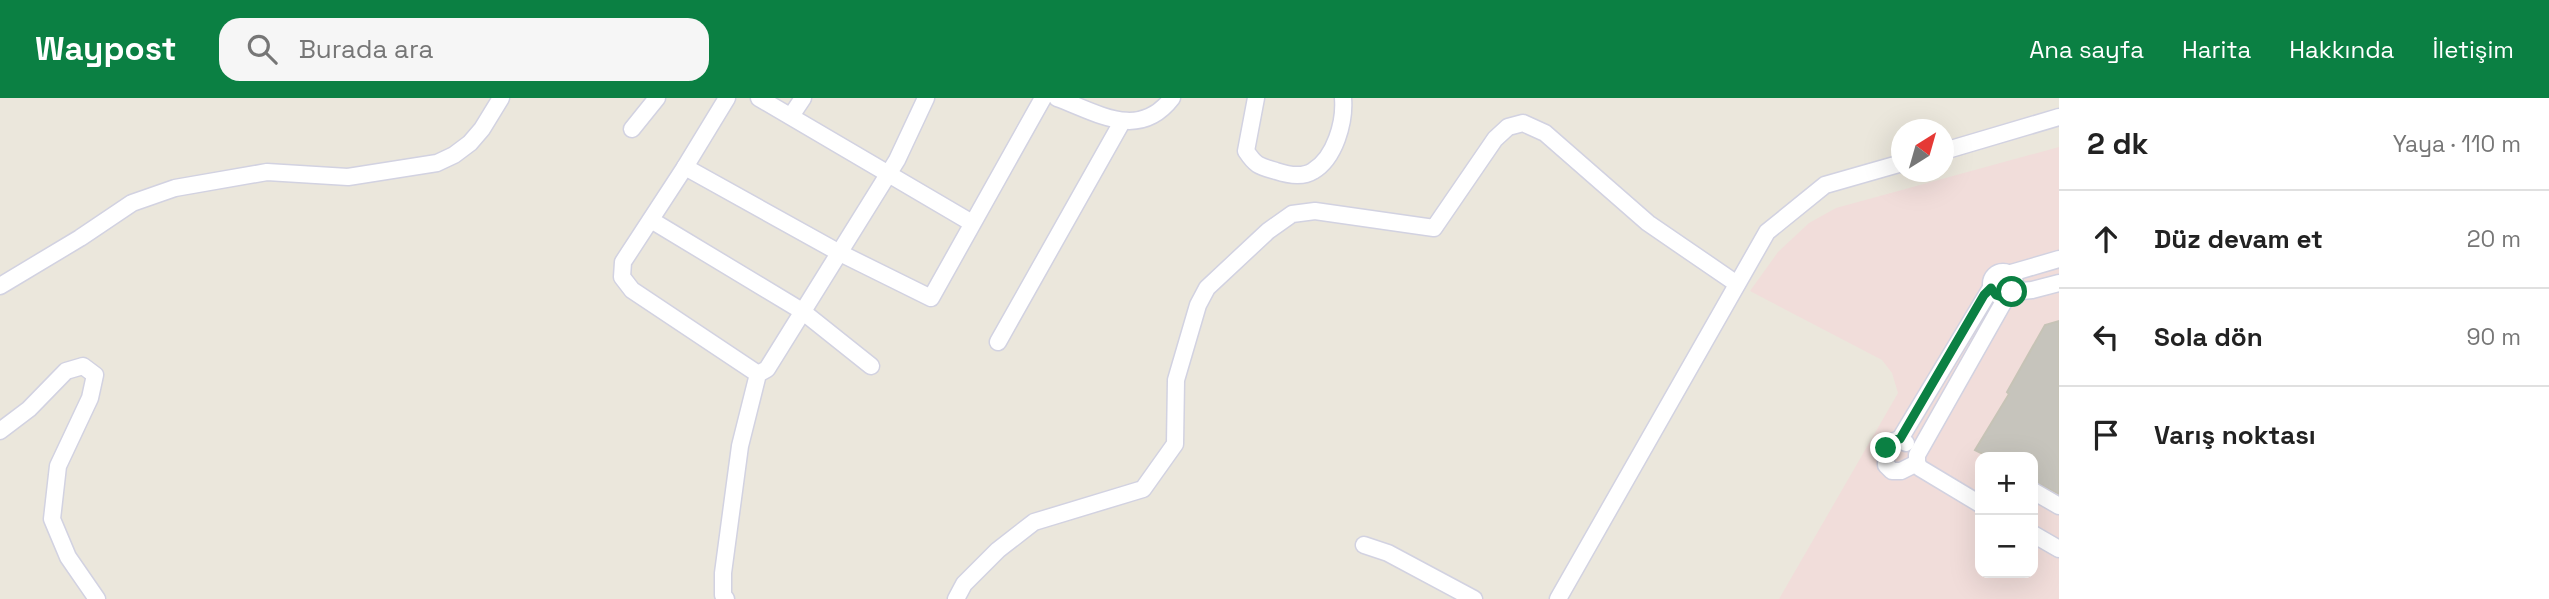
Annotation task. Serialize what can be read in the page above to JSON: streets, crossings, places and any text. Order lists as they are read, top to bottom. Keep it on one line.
{"north":"top right","page":{"header":"Waypost","search":"Burada ara","nav":["Ana sayfa","Harita","Hakkında","İletişim"],"heading":["2 dk","Yaya · 110 m"],"list":[["Düz devam et","20 m"],["Sola dön","90 m"],"Varış noktası"],"map_buttons":["+","−"]}}
